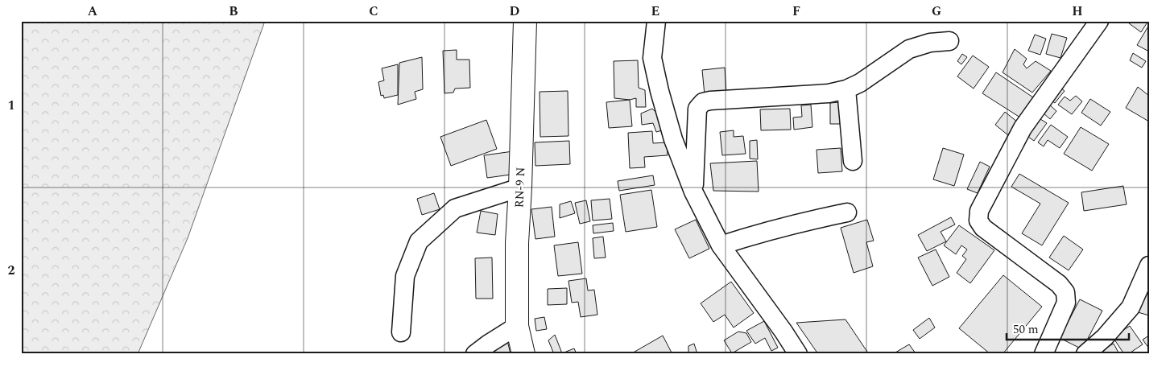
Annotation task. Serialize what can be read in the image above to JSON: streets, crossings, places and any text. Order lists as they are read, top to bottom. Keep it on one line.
{"streets":{"main road":["RN-9 N"]},"scale_bar":"50 m","grid":{"columns":["A","B","C","D","E","F","G","H"],"rows":["1","2"]}}
